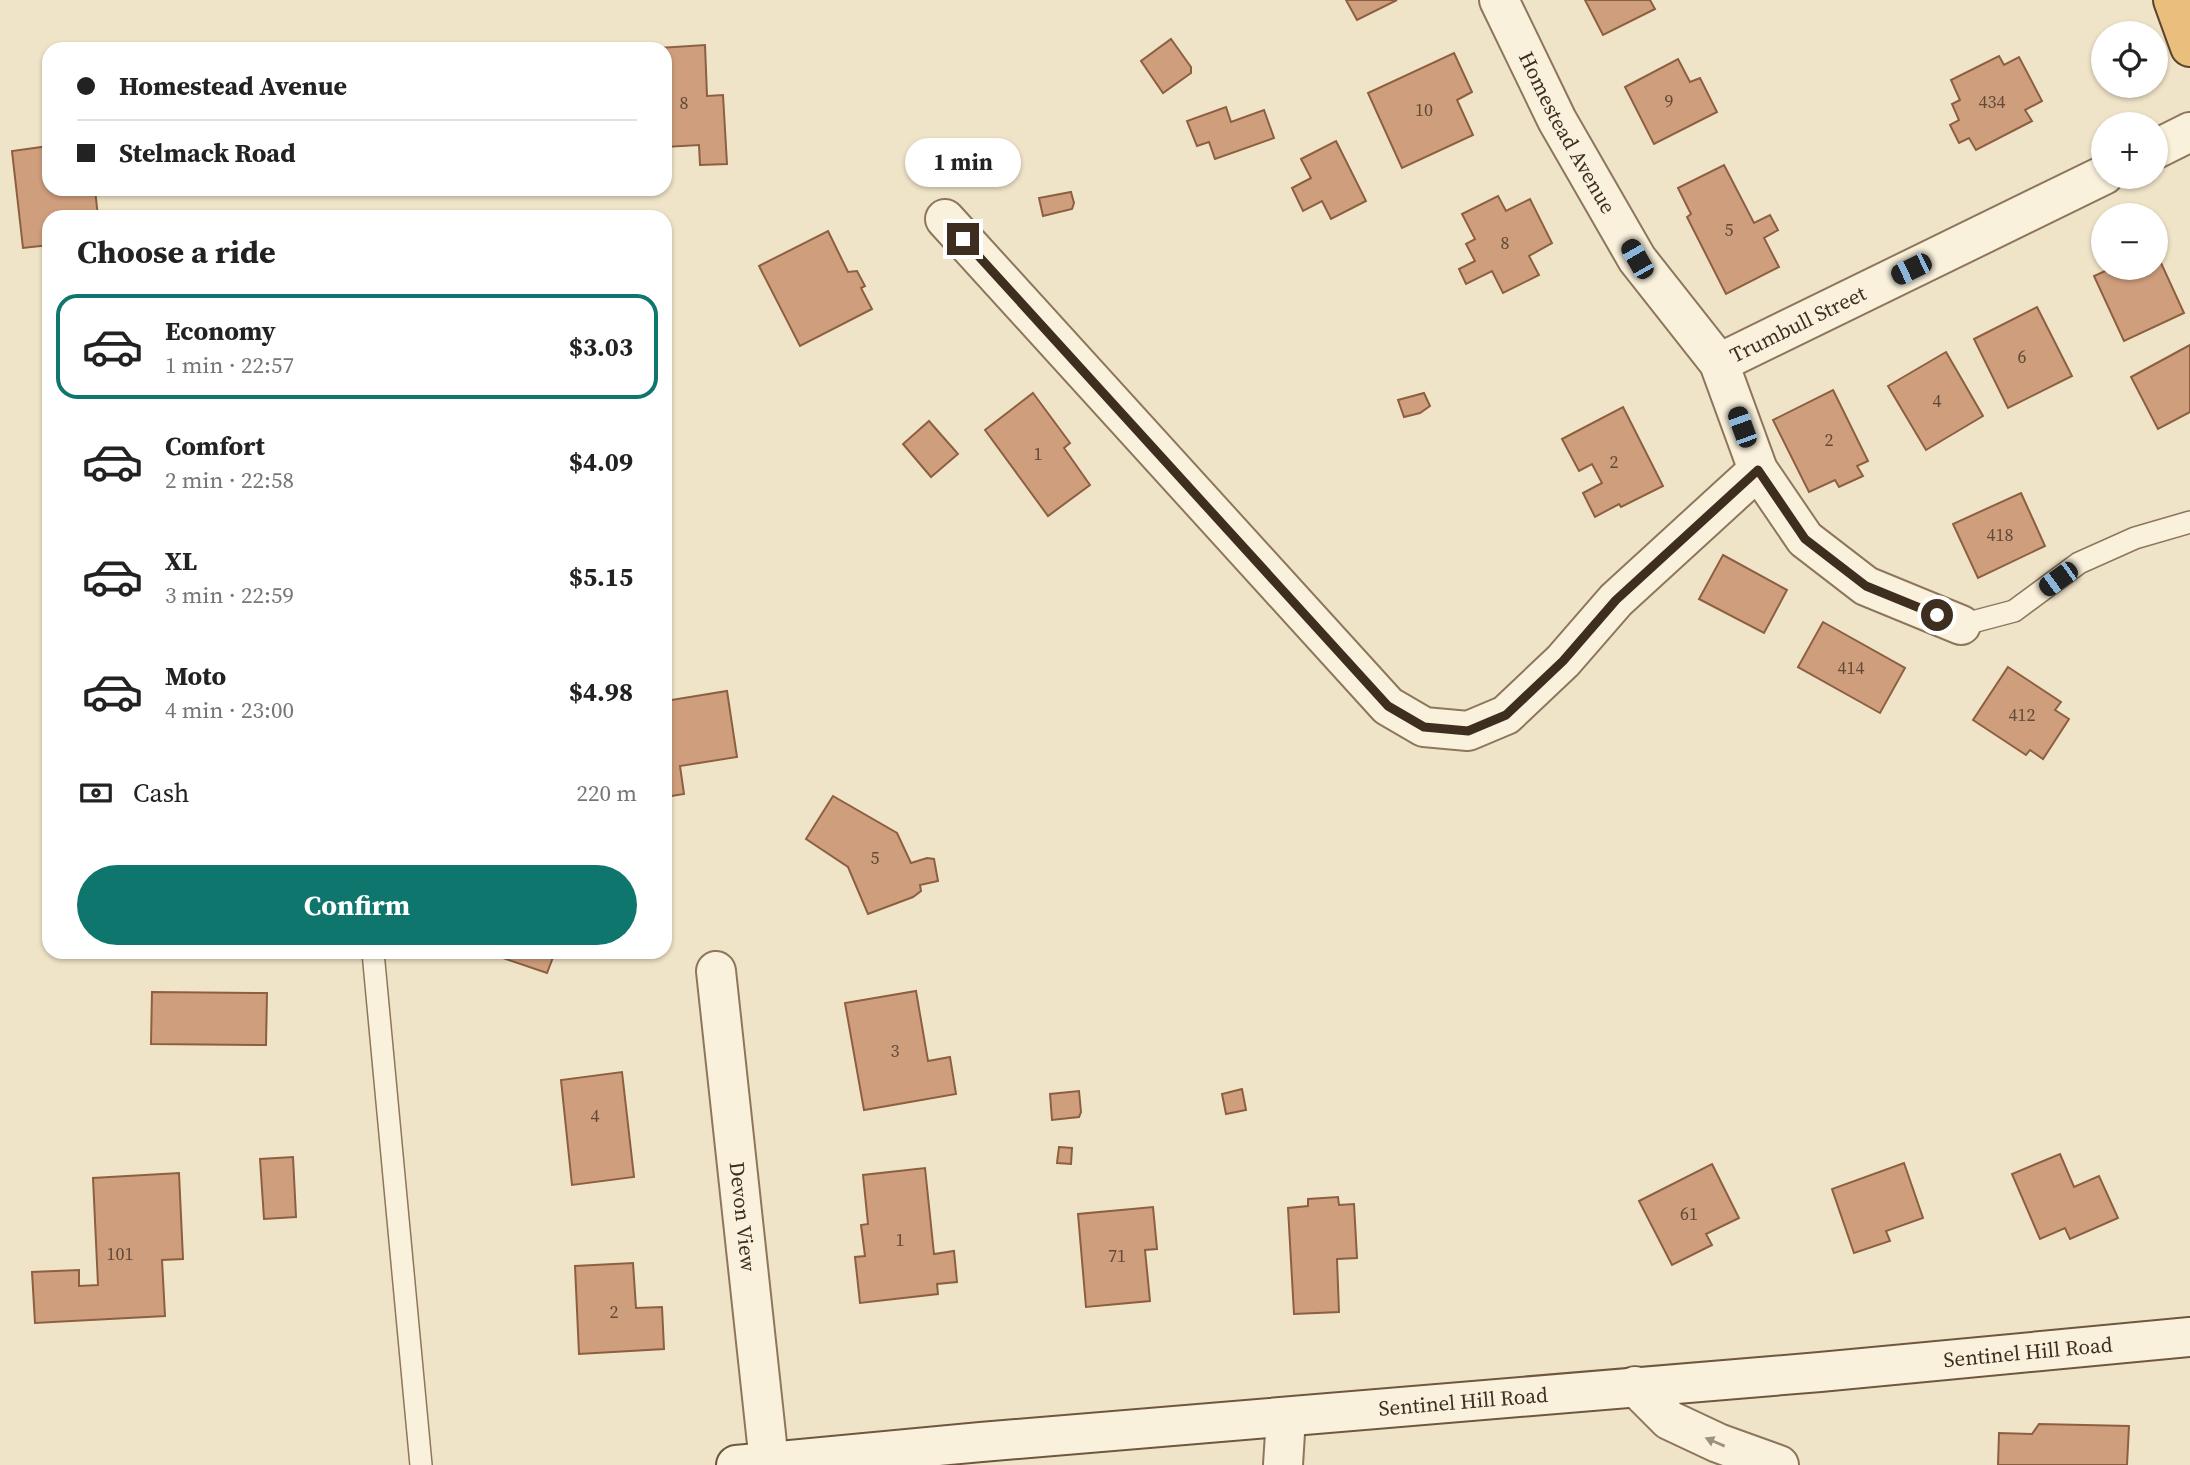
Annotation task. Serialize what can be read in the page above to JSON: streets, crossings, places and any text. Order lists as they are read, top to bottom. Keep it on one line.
{"streets":{"street":["Homestead Avenue","Trumbull Street","Devon View","Sentinel Hill Road"]},"crossings":[["Homestead Avenue","Trumbull Street"],["Devon View","Sentinel Hill Road"]],"house_numbers":["9","434","8","10","5","8","6","4","2","1","2","418","414","412","5","3","4","61","1","101","71","2"],"page":{"map_buttons":["+","−"],"banner":["Homestead Avenue","Stelmack Road"],"bubble":"1 min","heading":"Choose a ride","list":[{"name":"Economy","note":"1 min · 22:57","value":"$3.03"},{"name":"Comfort","note":"2 min · 22:58","value":"$4.09"},{"name":"XL","note":"3 min · 22:59","value":"$5.15"},{"name":"Moto","note":"4 min · 23:00","value":"$4.98"}],"pay":["Cash","220 m"],"buttons":"Confirm"}}
